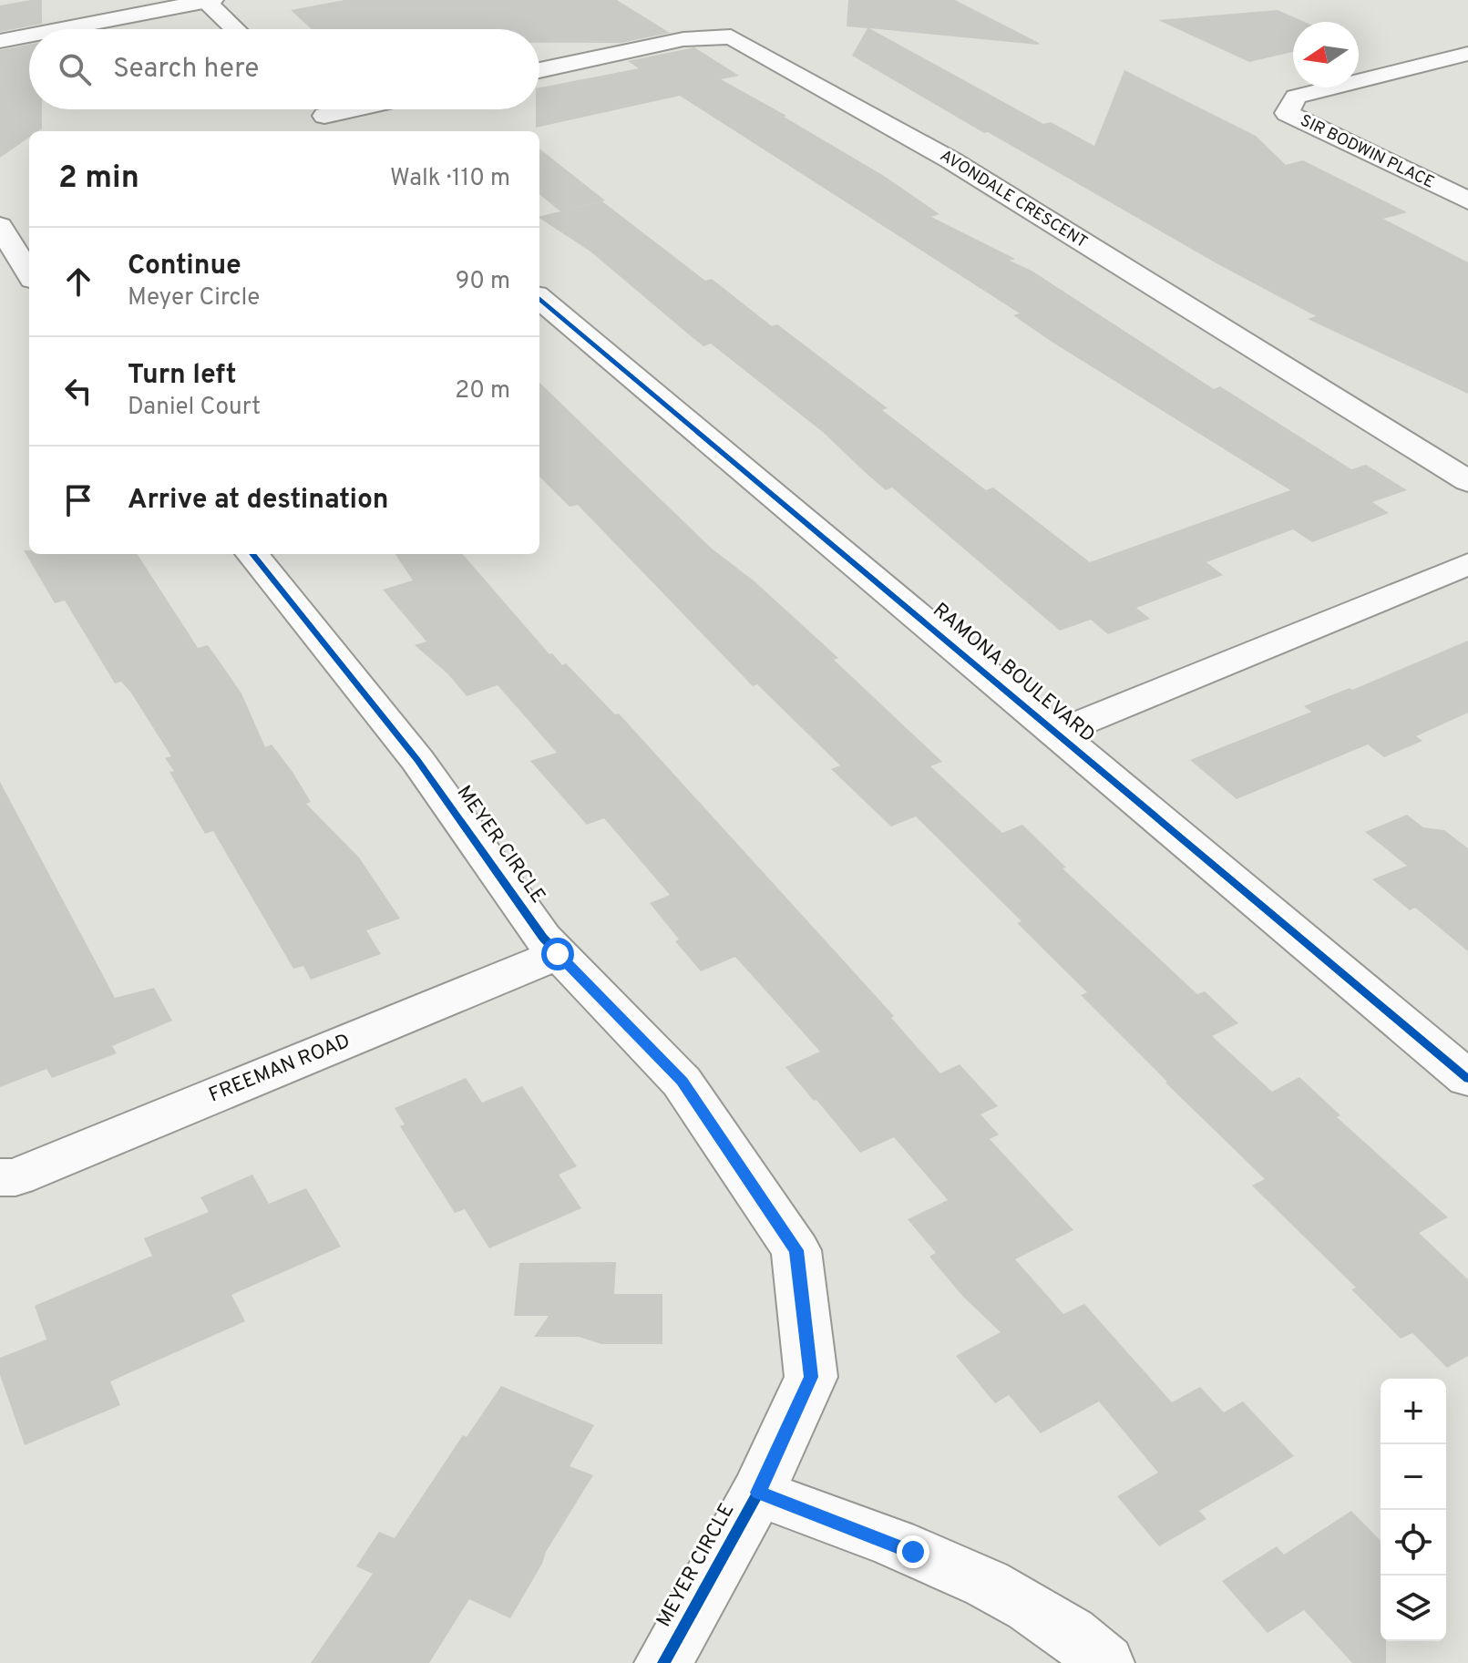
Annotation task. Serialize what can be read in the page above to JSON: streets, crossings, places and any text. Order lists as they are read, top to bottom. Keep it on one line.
{"streets":{"street":["SIR BODWIN PLACE","AVONDALE CRESCENT","RAMONA BOULEVARD","MEYER CIRCLE","FREEMAN ROAD"]},"crossings":[["MEYER CIRCLE","FREEMAN ROAD"]],"north":"left","page":{"search":"Search here","heading":["2 min","Walk · 110 m"],"list":[["Continue","Meyer Circle","90 m"],["Turn left","Daniel Court","20 m"],"Arrive at destination"],"map_buttons":["+","−"]}}
